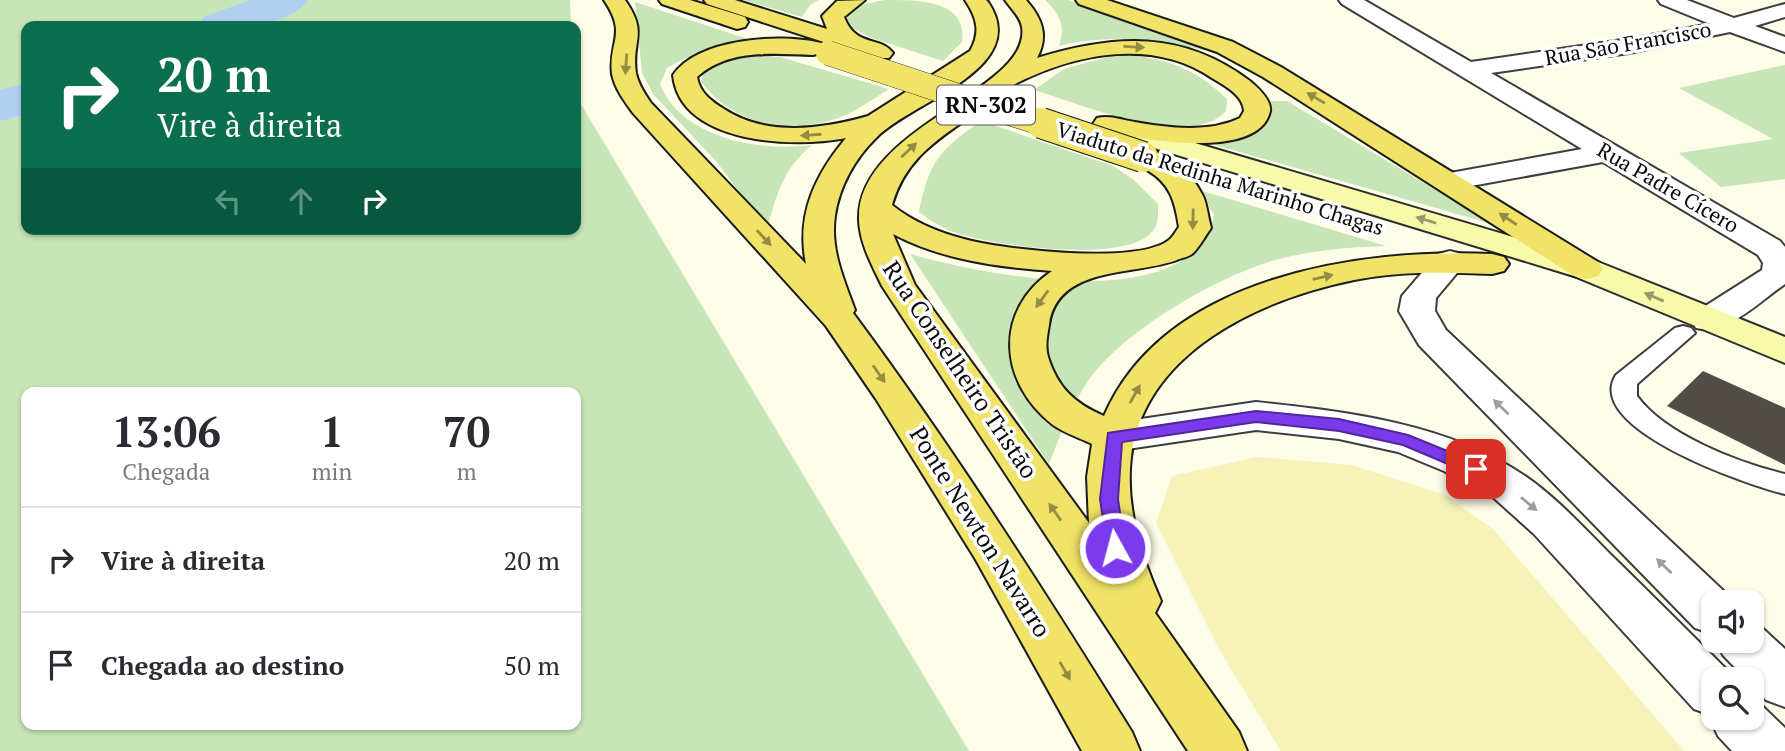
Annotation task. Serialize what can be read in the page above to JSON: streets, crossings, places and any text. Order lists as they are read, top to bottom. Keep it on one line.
{"streets":{"main road":["RN-302","Viaduto da Redinha Marinho Chagas","Rua Conselheiro Tristão","Ponte Newton Navarro"],"street":["Rua São Francisco","Rua Padre Cícero"]},"crossings":[["Rua São Francisco","Rua Padre Cícero"],["RN-302","Viaduto da Redinha Marinho Chagas"],["RN-302","Rua Padre Cícero"]],"page":{"turn":["20 m","Vire à direita"],"eta":["13:06","Chegada","1","min","70","m"],"list":[{"name":"Vire à direita","value":"20 m"},{"name":"Chegada ao destino","value":"50 m"}]}}
